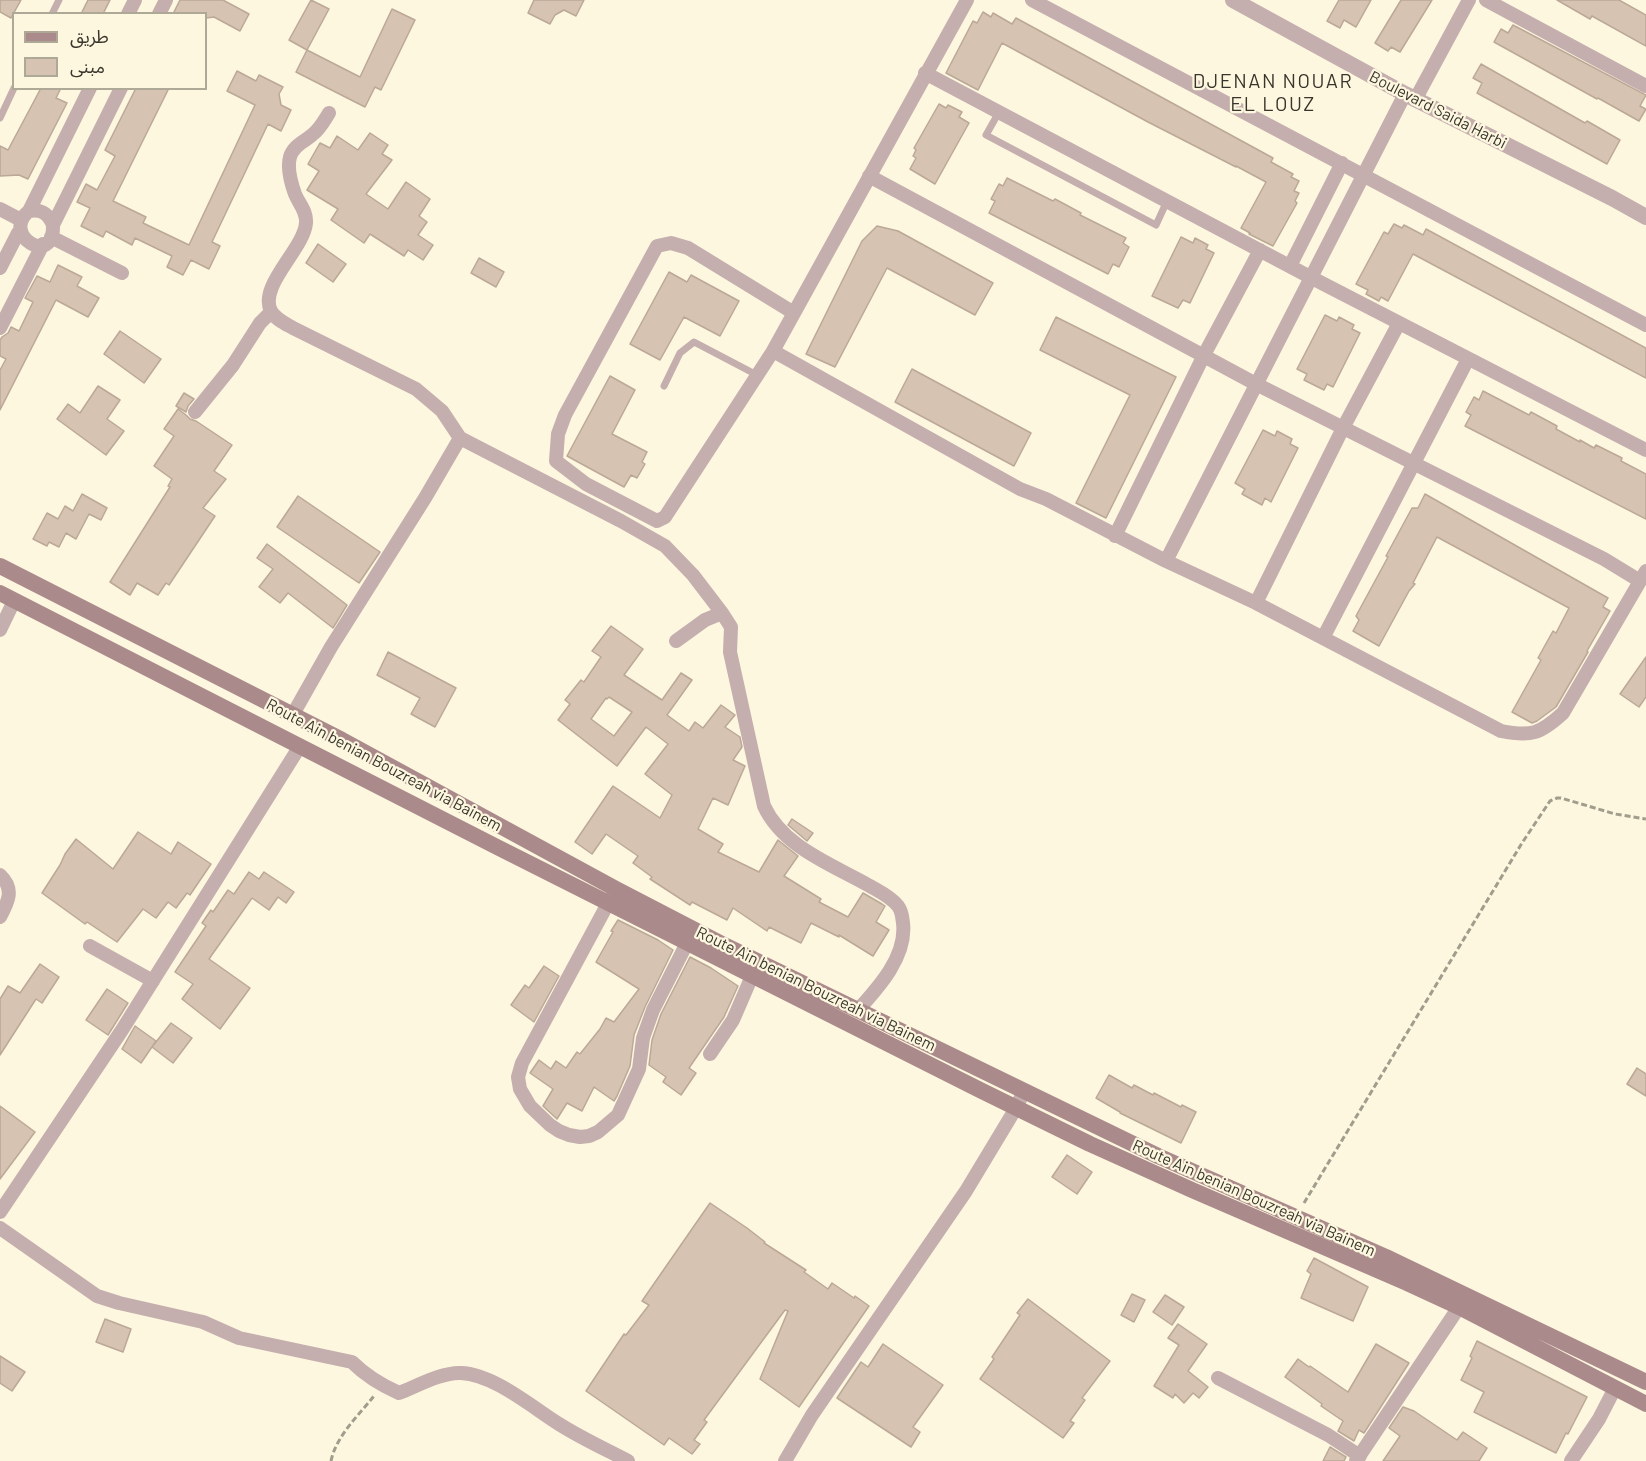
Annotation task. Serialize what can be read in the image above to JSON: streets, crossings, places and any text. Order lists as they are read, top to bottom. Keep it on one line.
{"streets":{"main road":["Route Ain benian Bouzreah via Bainem"],"street":["Boulevard Saida Harbi"]},"districts":["DJENAN NOUAR EL LOUZ"],"legend":["طريق","مبنى"]}
